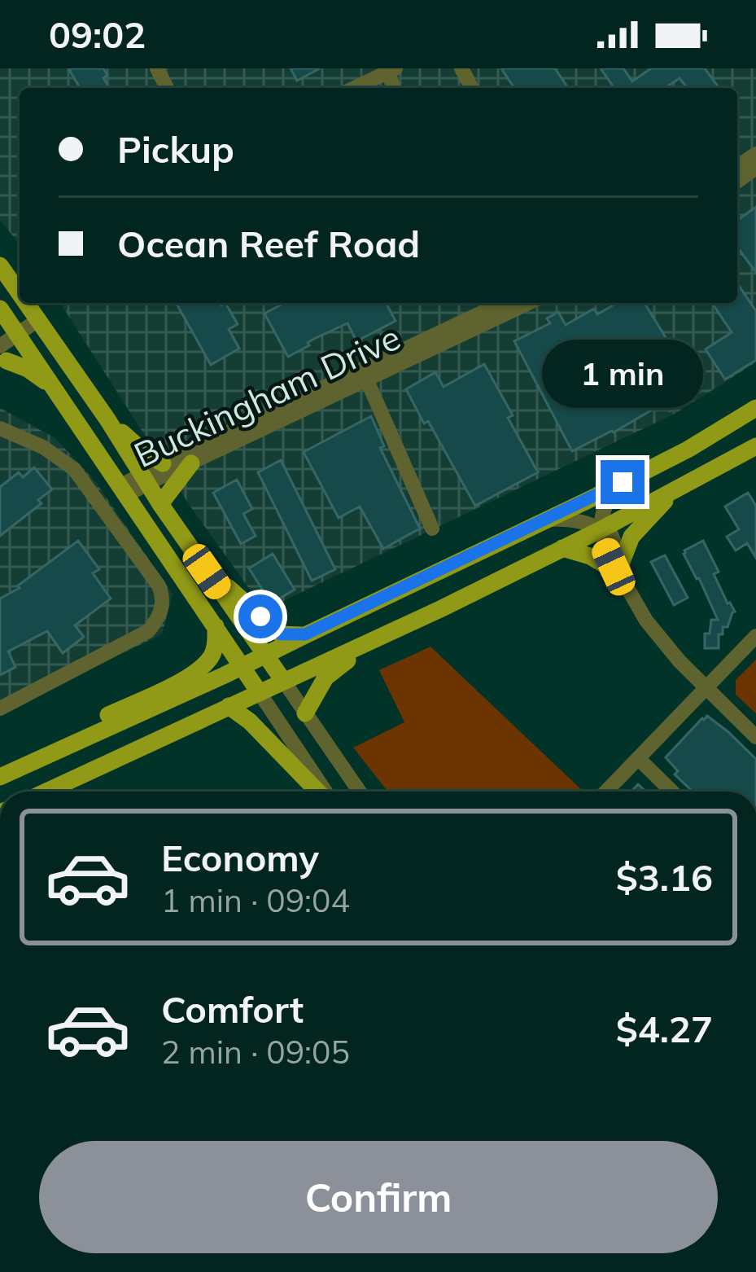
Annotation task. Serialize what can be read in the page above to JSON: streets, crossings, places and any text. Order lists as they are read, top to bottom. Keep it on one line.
{"streets":{"street":["Buckingham Drive"]},"page":{"status":"09:02","banner":["Pickup","Ocean Reef Road"],"bubble":"1 min","list":[{"name":"Economy","note":"1 min · 09:04","value":"$3.16"},{"name":"Comfort","note":"2 min · 09:05","value":"$4.27"}],"buttons":"Confirm"}}
